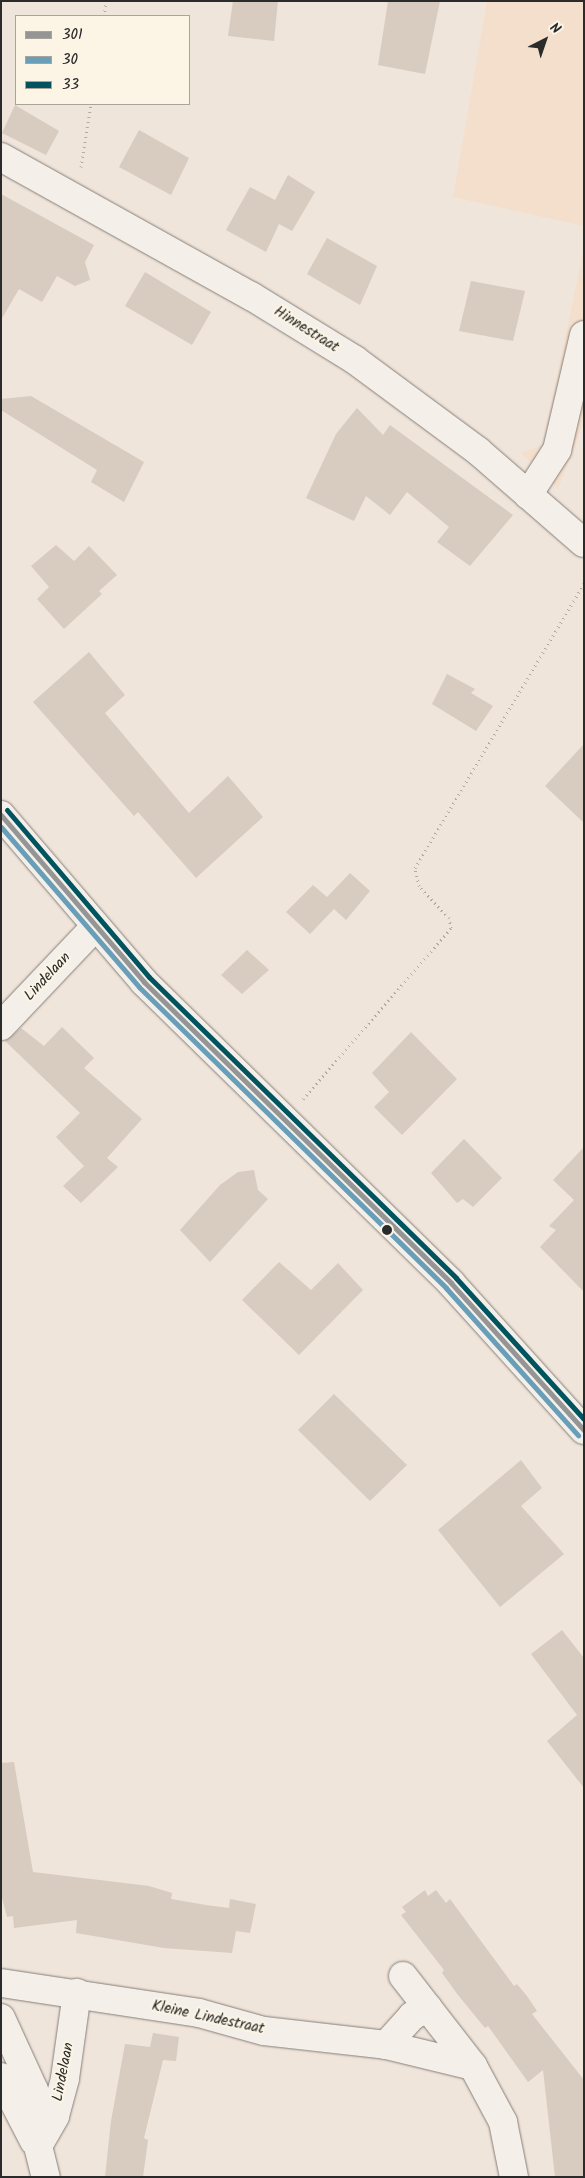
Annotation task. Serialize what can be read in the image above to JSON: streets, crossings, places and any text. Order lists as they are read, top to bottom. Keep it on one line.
{"streets":{"street":["Hinnestraat","Lindelaan","Kleine Lindestraat"]},"crossings":[["Lindelaan","Kleine Lindestraat"]],"lines":["transit line 33","transit line 301","transit line 30"],"legend":["301","30","33"],"north":"top right"}
